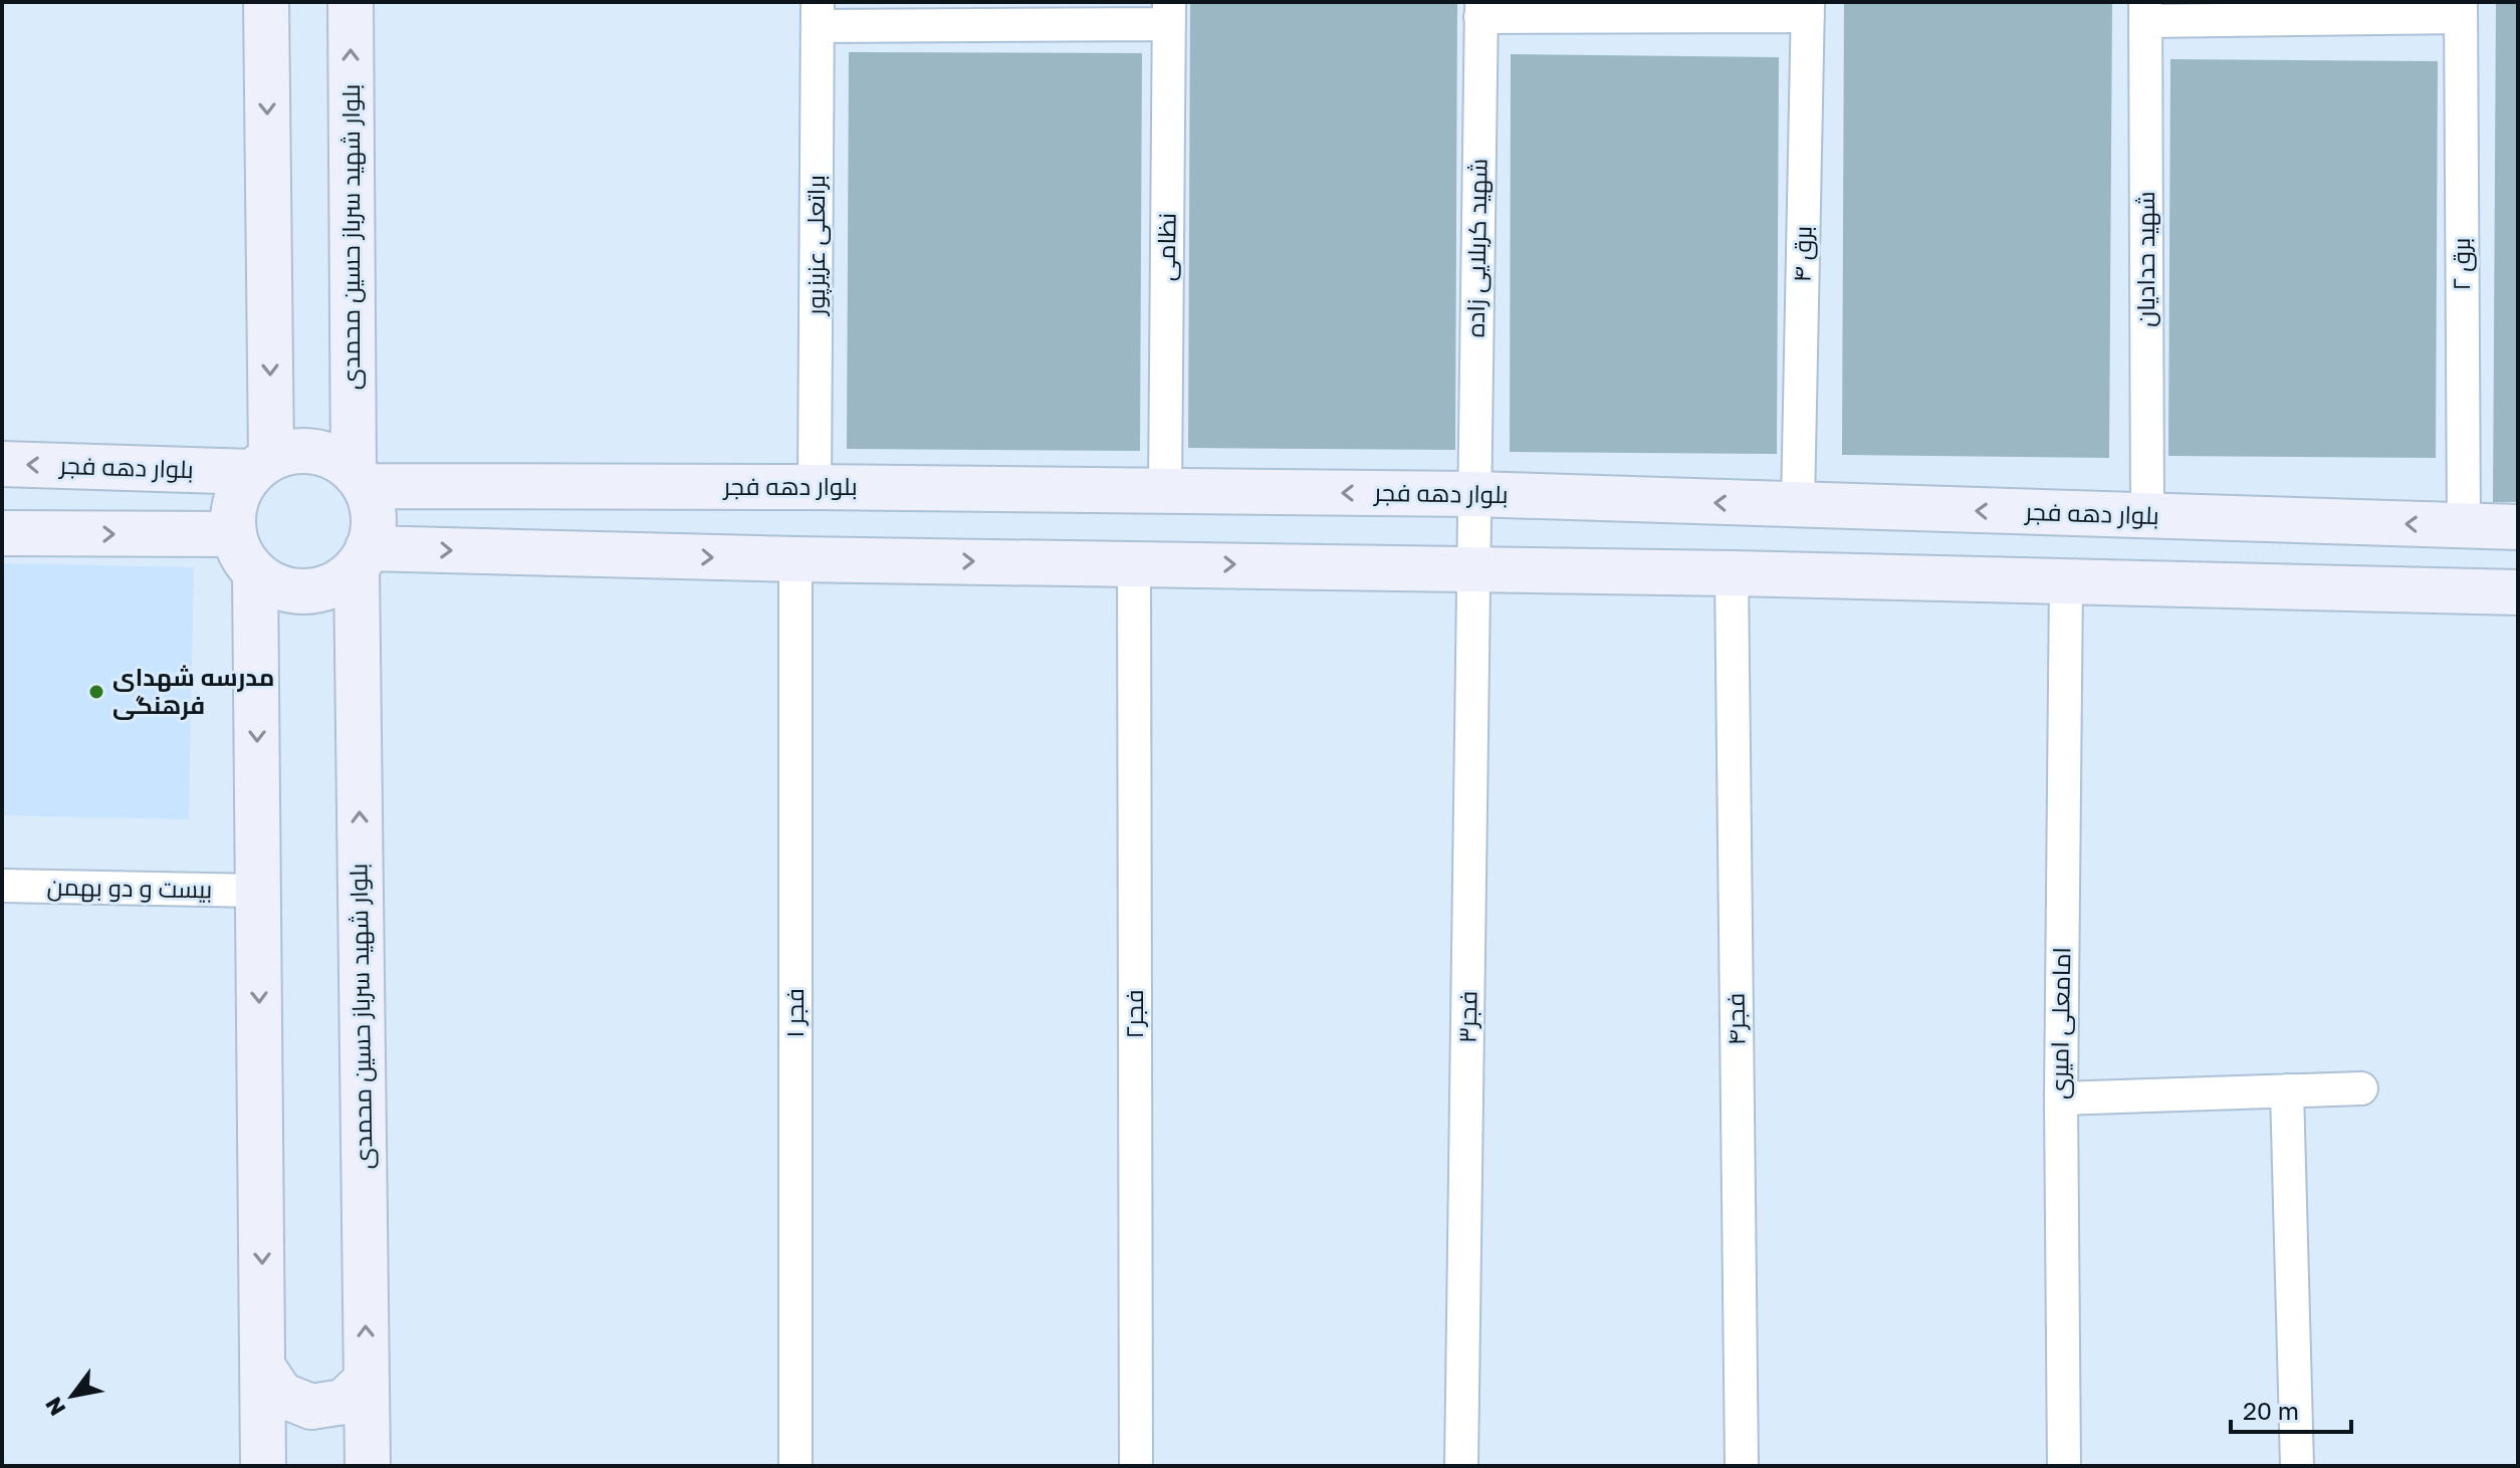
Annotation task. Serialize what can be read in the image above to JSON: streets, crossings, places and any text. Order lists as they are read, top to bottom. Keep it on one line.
{"streets":{"street":["بلوار شهید سرباز حسین محمدی","براتعلی عزیزپور","نظامی","شهید کربلایی زاده","برق ۴","شهید حدادیان","برق ۲","بلوار دهه فجر","بیست و دو بهمن","فجر ۱","فجر۲","فجر۳","فجر۴","امامعلی امیری"]},"crossings":[["بلوار شهید سرباز حسین محمدی","بلوار دهه فجر"],["براتعلی عزیزپور","بلوار دهه فجر"],["نظامی","بلوار دهه فجر"],["شهید کربلایی زاده","بلوار دهه فجر"],["شهید کربلایی زاده","فجر۳"],["برق ۴","بلوار دهه فجر"],["شهید حدادیان","بلوار دهه فجر"],["برق ۲","بلوار دهه فجر"]],"places":["مدرسه شهدای فرهنگی"],"scale_bar":"20 m","north":"bottom left"}
